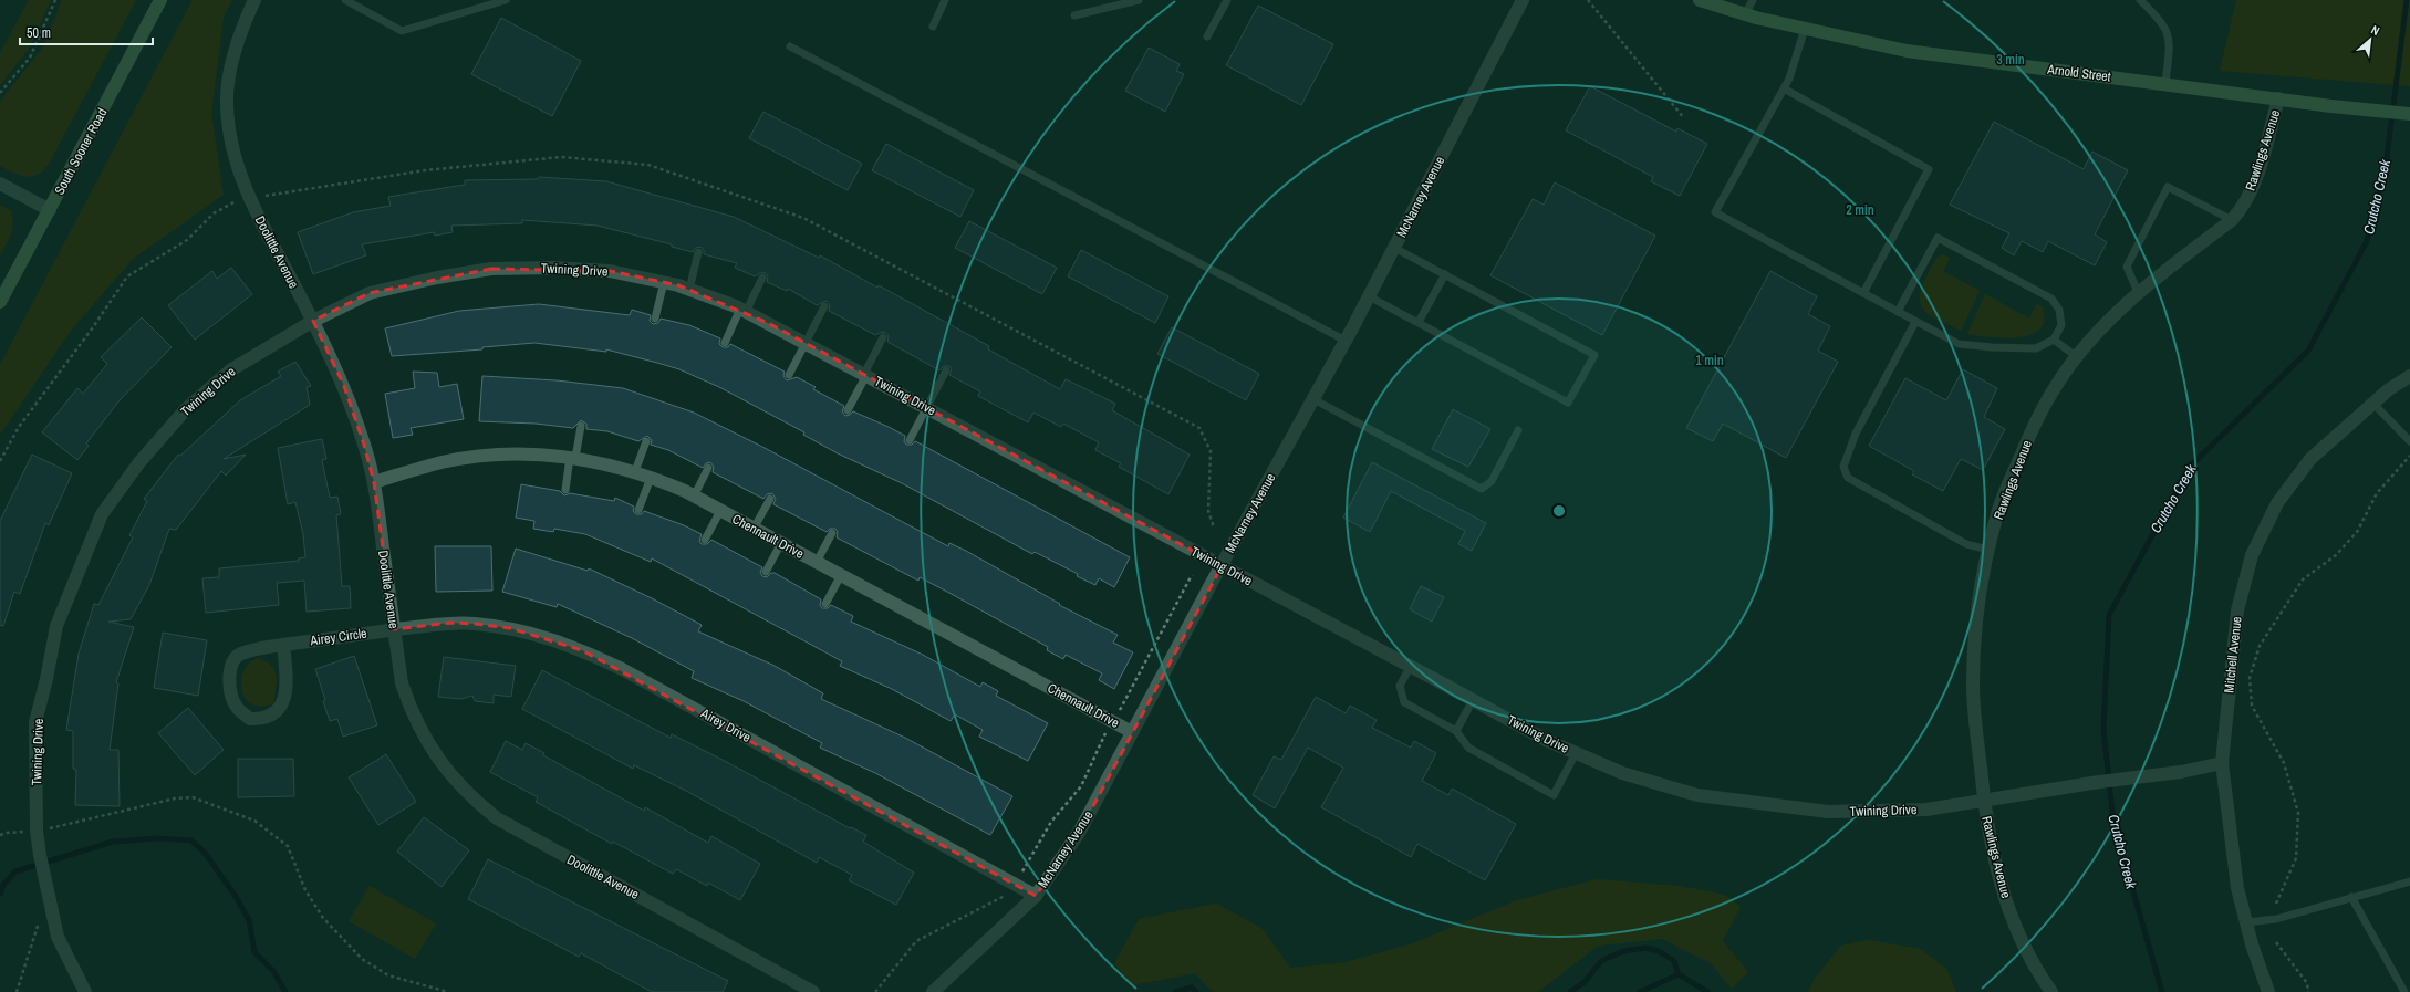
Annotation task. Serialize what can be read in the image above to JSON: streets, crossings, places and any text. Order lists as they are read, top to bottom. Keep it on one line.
{"streets":{"main road":["Arnold Street","South Sooner Road"],"street":["Rawlings Avenue","McNarney Avenue","Doolittle Avenue","Twining Drive","Chennault Drive","Airey Circle","Mitchell Avenue","Airey Drive"]},"crossings":[["Arnold Street","Rawlings Avenue"],["Rawlings Avenue","Twining Drive"],["McNarney Avenue","Twining Drive"],["McNarney Avenue","Chennault Drive"],["McNarney Avenue","Airey Drive"],["Doolittle Avenue","Twining Drive"],["Doolittle Avenue","Chennault Drive"],["Doolittle Avenue","Airey Circle"],["Doolittle Avenue","Airey Drive"],["Twining Drive","Mitchell Avenue"],["Airey Circle","Airey Drive"]],"water":["Crutcho Creek"],"scale_bar":"50 m","north":"top right","rings":["3 min","2 min","1 min"]}
